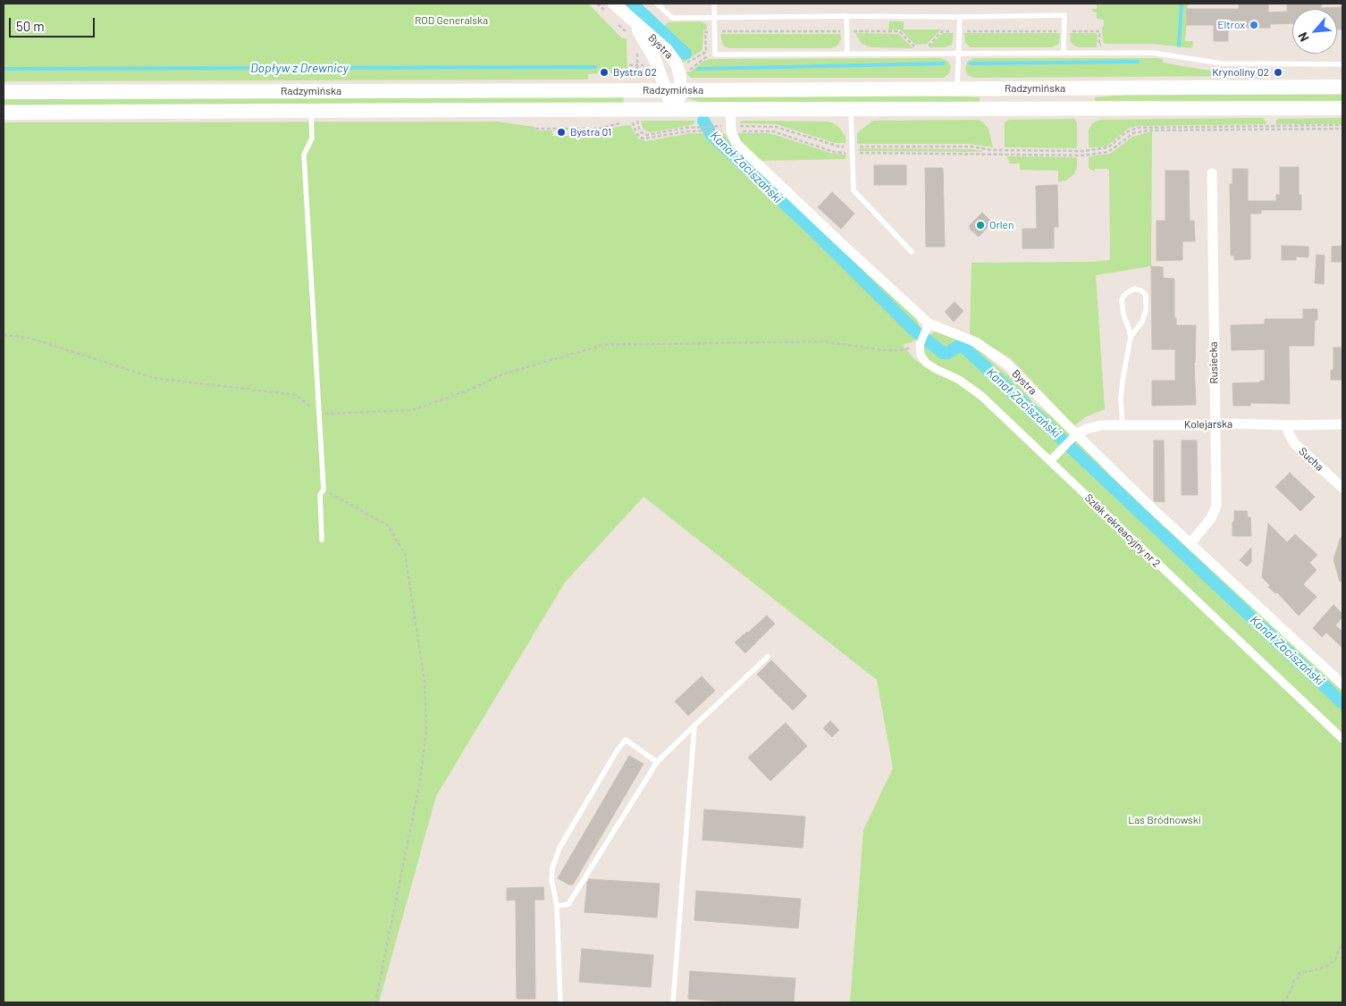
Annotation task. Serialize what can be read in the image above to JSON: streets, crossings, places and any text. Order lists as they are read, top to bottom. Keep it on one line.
{"streets":{"main road":["Radzymińska"],"street":["Bystra","Rusiecka","Kolejarska","Sucha","Szlak rekreacyjny nr 2"]},"crossings":[["Bystra","Radzymińska"],["Bystra","Rusiecka"],["Bystra","Kolejarska"],["Rusiecka","Kolejarska"],["Kolejarska","Sucha"]],"water":["Dopływ z Drewnicy","Kanał Zaciszański"],"parks":["ROD Generalska","Las Bródnowski"],"places":["Eltrox","Bystra 02","Krynoliny 02","Bystra 01","Orlen"],"scale_bar":"50 m","north":"bottom left"}
